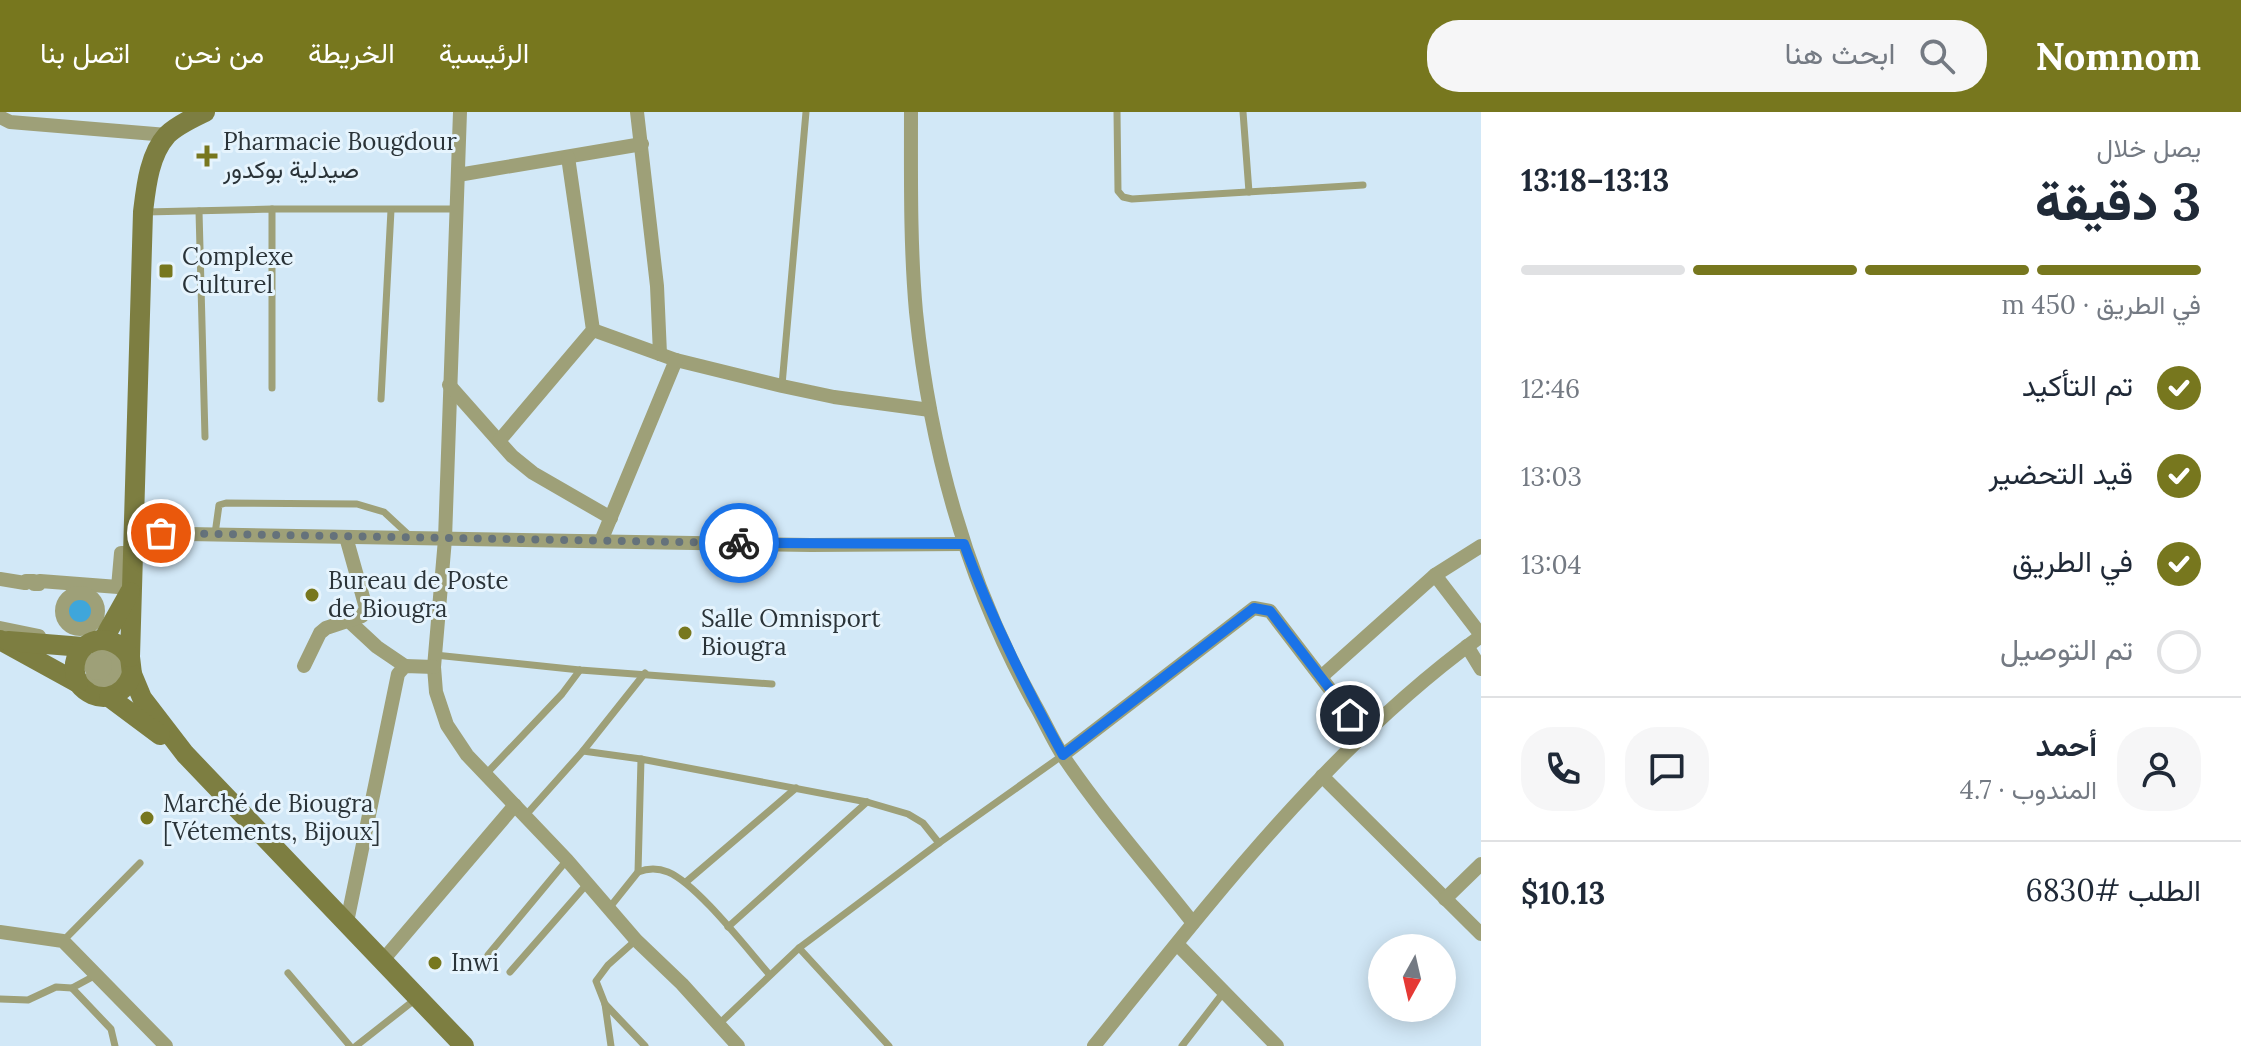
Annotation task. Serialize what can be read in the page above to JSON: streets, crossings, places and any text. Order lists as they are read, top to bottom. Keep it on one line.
{"places":{"health":["Pharmacie Bougdour صيدلية بوكدور"],"transit":["Complexe Culturel"],"other":["Bureau de Poste de Biougra","Salle Omnisport Biougra","Marché de Biougra [Vétements, Bijoux]","Inwi"]},"north":"bottom","page":{"header":"Nomnom","search":"ابحث هنا","nav":["الرئيسية","الخريطة","من نحن","اتصل بنا"],"heading":["3 دقيقة","يصل خلال","13:13–13:18"],"panel":["أحمد","المندوب · 4.7","الطلب #6830","$10.13"],"bar":"في الطريق · 450 m","list":[["تم التأكيد","12:46"],["قيد التحضير","13:03"],["في الطريق","13:04"],"تم التوصيل"]}}
